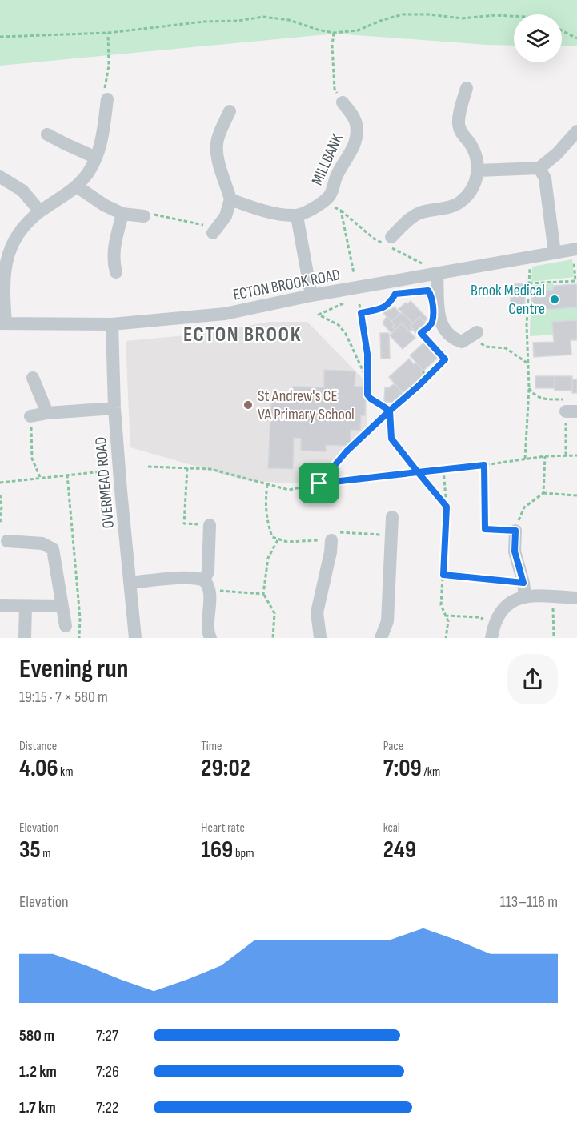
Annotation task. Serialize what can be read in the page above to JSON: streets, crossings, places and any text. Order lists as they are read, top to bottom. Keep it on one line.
{"streets":{"street":["MILLBANK","ECTON BROOK ROAD","OVERMEAD ROAD"]},"crossings":[["ECTON BROOK ROAD","OVERMEAD ROAD"]],"districts":["ECTON BROOK"],"places":["Brook Medical Centre","St Andrew's CE VA Primary School"],"page":{"heading":["Evening run","19:15 · 7 × 580 m"],"stats":[["Distance","4.06 km"],["Time","29:02"],["Pace","7:09 /km"],["Elevation","35 m"],["Heart rate","169 bpm"],["kcal","249"]],"chart":["Elevation","113–118 m"],"list":[{"name":"580 m","note":"7:27"},{"name":"1.2 km","note":"7:26"},{"name":"1.7 km","note":"7:22"}]}}
